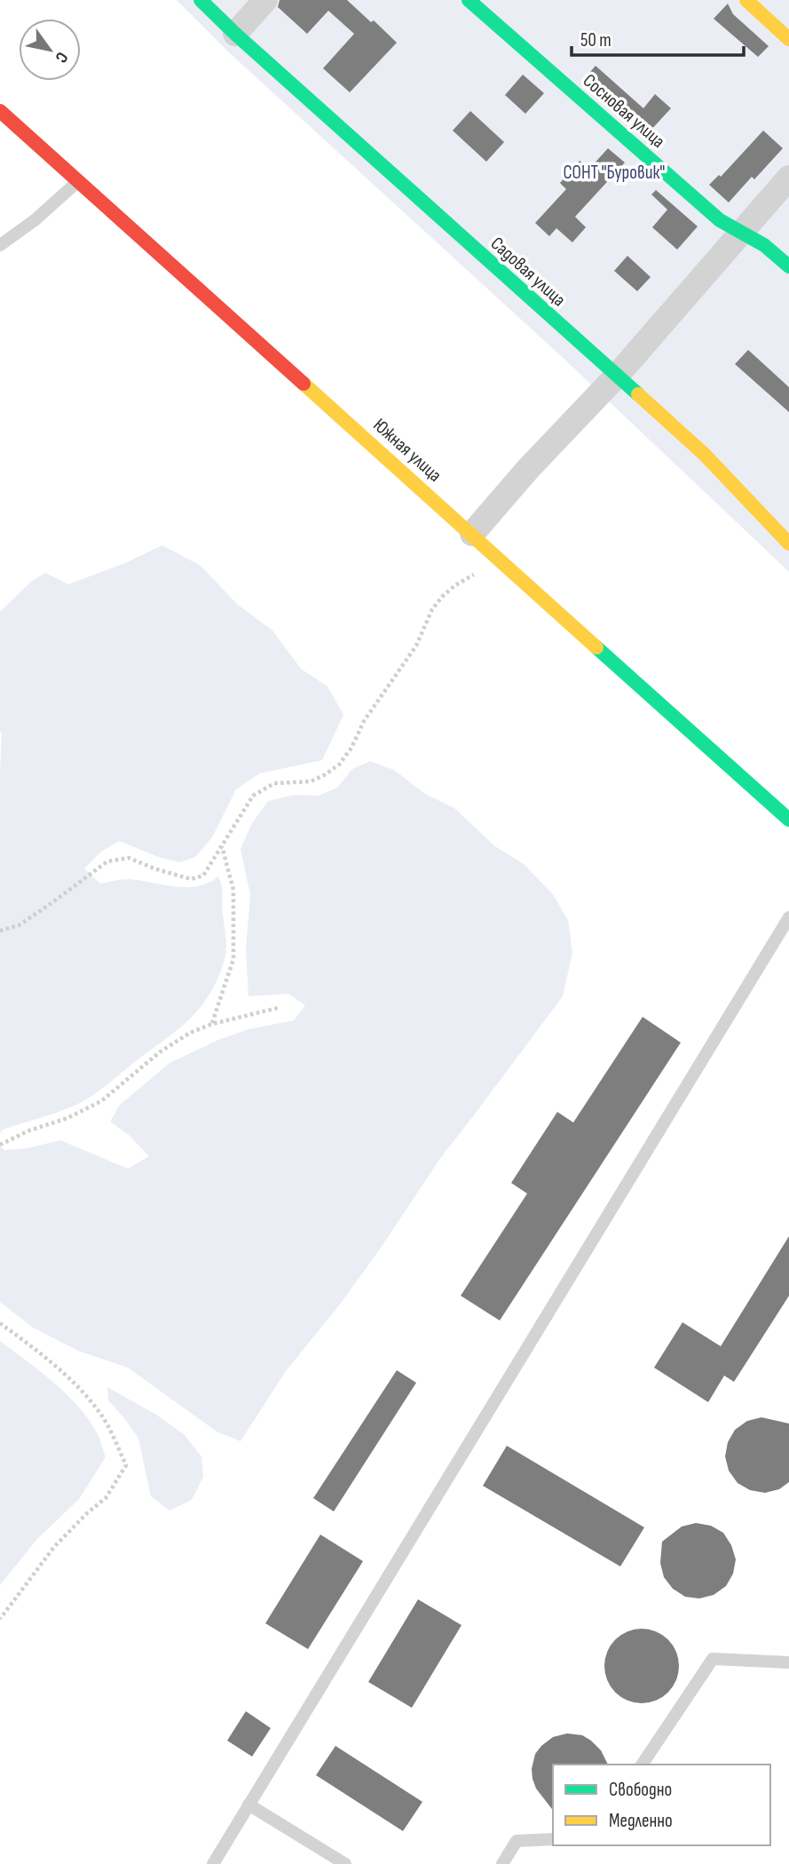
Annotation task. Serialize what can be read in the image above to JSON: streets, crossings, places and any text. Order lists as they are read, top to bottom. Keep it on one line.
{"streets":{"street":["Сосновая улица","Садовая улица","Южная улица"]},"parks":["СОНТ \"Буровик\""],"legend":["Свободно","Медленно"],"scale_bar":"50 m","north":"bottom right"}
